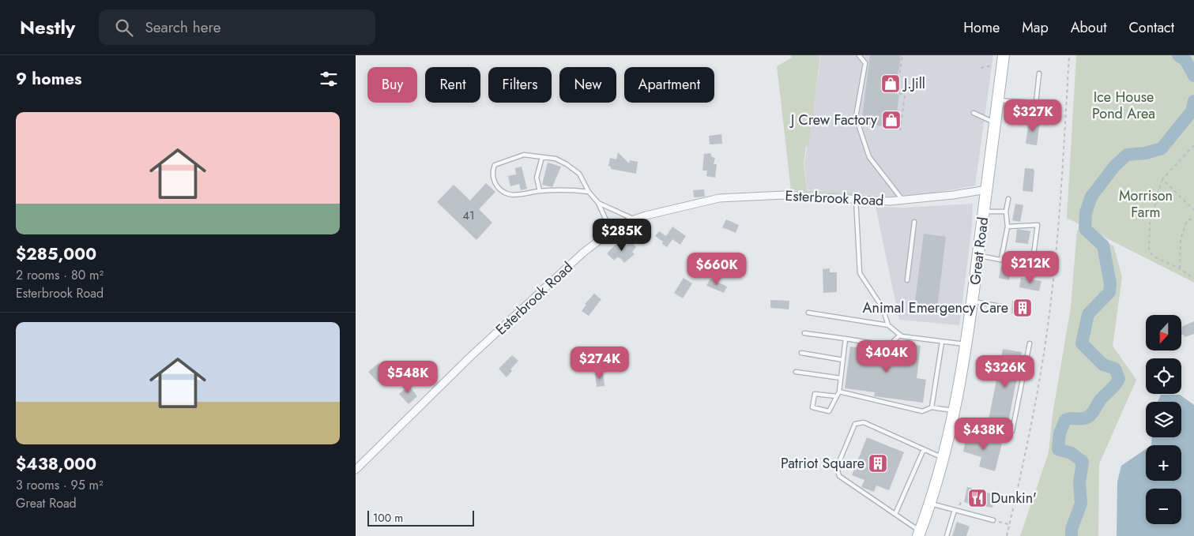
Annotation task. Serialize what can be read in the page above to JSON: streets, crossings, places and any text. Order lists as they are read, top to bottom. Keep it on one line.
{"streets":{"main road":["Great Road"],"street":["Esterbrook Road"]},"crossings":[["Esterbrook Road","Great Road"]],"parks":["Ice House Pond Area","Morrison Farm"],"places":{"shop":["J.Jill","J Crew Factory"],"building":["Animal Emergency Care","Patriot Square"],"restaurant":["Dunkin'"]},"house_numbers":["41"],"scale_bar":"100 m","north":"bottom","page":{"header":"Nestly","search":"Search here","nav":["Home","Map","About","Contact"],"heading":"9 homes","chip":["Buy","Rent","Filters","New","Apartment"],"price":["$327K","$285K","$212K","$660K","$404K","$274K","$326K","$548K","$438K"],"list":[{"name":"$285,000","note":"2 rooms · 80 m² · Esterbrook Road"},{"name":"$438,000","note":"3 rooms · 95 m² · Great Road"}],"map_buttons":["+","−"],"scale":"100 m"}}
